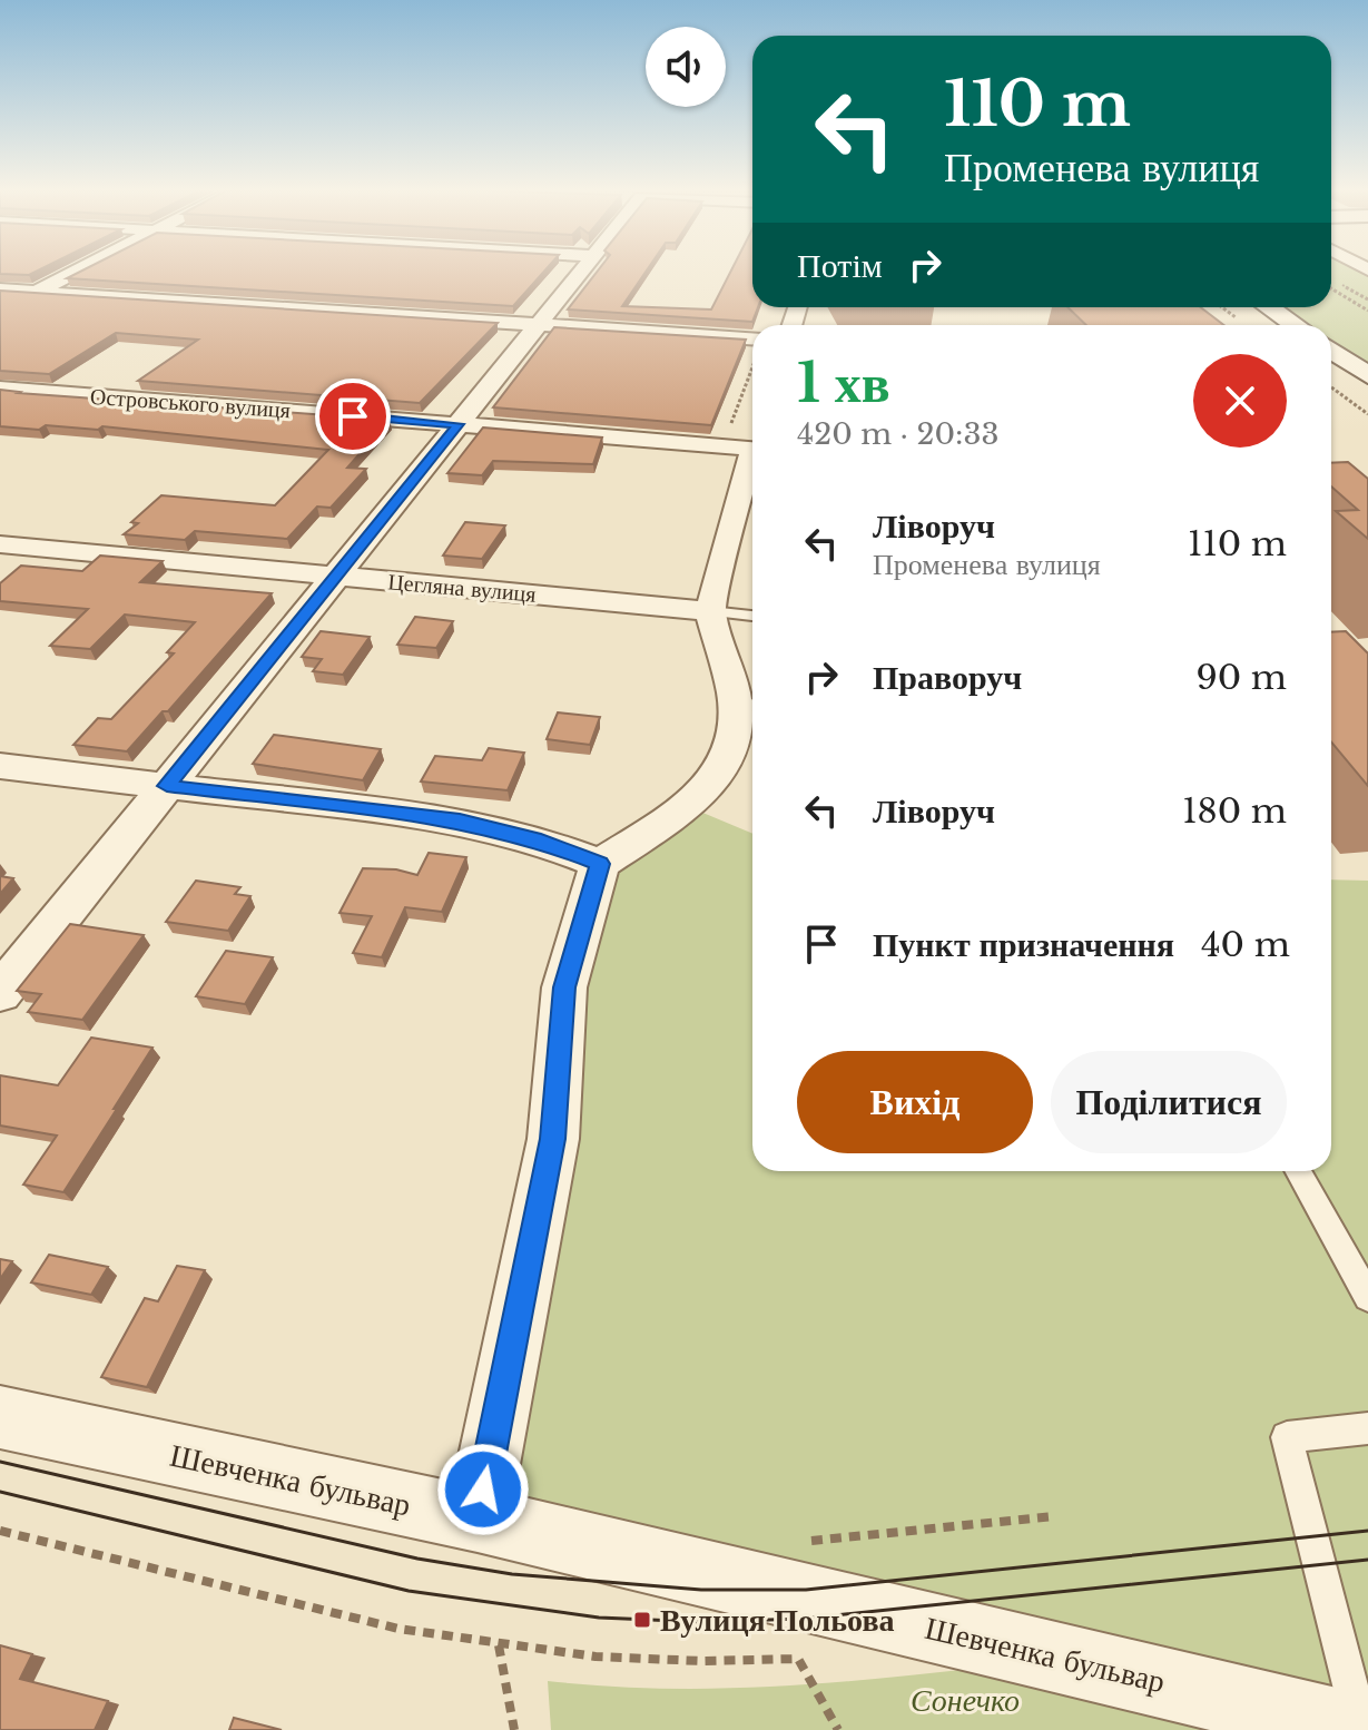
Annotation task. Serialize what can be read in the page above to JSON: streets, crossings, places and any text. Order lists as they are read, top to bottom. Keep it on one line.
{"streets":{"street":["Островського вулиця","Цегляна вулиця","Шевченка бульвар"]},"parks":["Сонечко"],"places":{"transit":["Вулиця Польова"]},"page":{"turn":["110 m","Променева вулиця"],"then":"Потім","heading":["1 хв","420 m · 20:33"],"list":[{"name":"Ліворуч","note":"Променева вулиця","value":"110 m"},{"name":"Праворуч","value":"90 m"},{"name":"Ліворуч","value":"180 m"},{"name":"Пункт призначення","value":"40 m"}],"buttons":["Вихід","Поділитися"]}}
